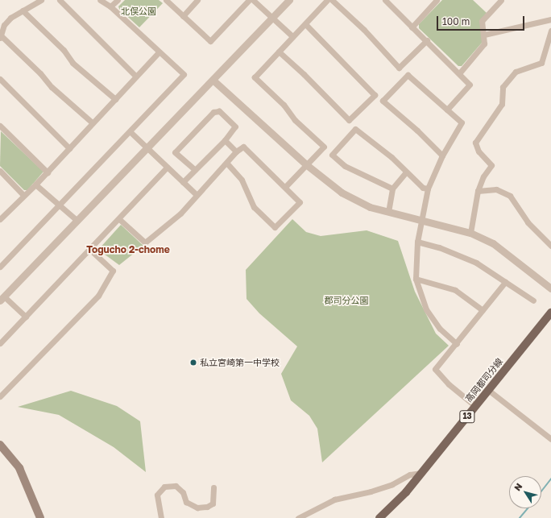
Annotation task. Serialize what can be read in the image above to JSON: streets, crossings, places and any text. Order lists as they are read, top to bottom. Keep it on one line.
{"streets":{"main road":["高岡都司分線","13"]},"districts":["Togucho 2-chome"],"parks":["北俣公園","郡司分公園"],"places":["私立宮崎第一中学校"],"scale_bar":"100 m","north":"top left"}
